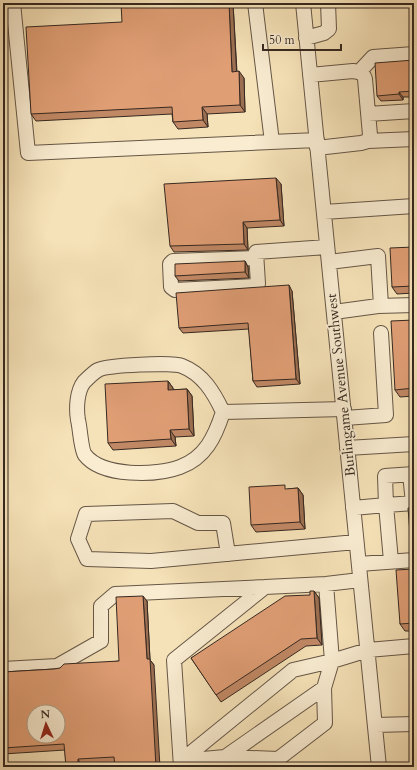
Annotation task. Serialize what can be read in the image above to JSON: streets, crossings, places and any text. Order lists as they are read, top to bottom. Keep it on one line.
{"streets":{"street":["Burlingame Avenue Southwest"]},"scale_bar":"50 m","north":"top"}
